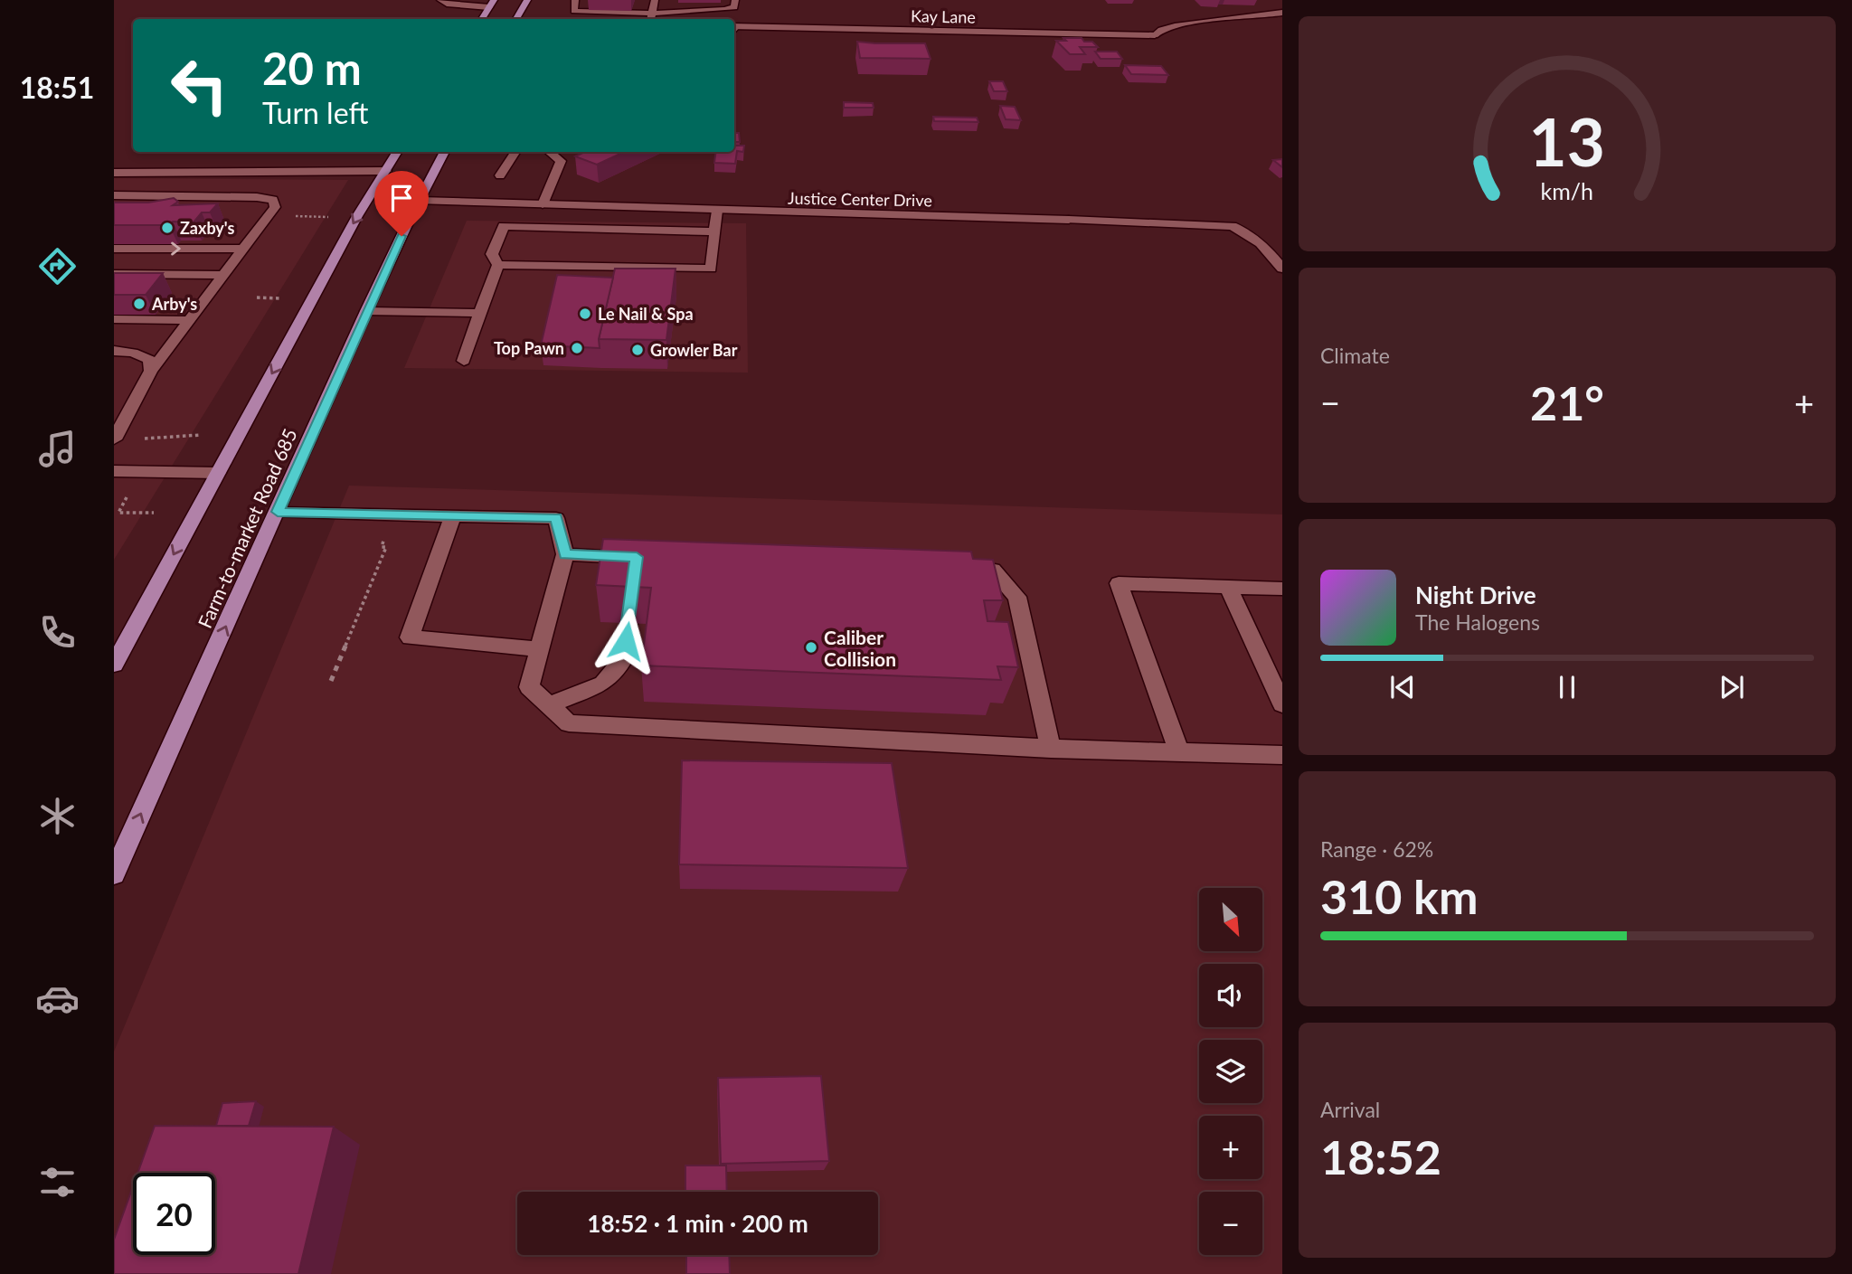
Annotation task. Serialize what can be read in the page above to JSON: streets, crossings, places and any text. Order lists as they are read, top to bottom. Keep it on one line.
{"streets":{"main road":["Farm-to-market Road 685"],"street":["Kay Lane","Justice Center Drive"]},"crossings":[["Justice Center Drive","Farm-to-market Road 685"]],"places":["Zaxby's","Arby's","Le Nail & Spa","Top Pawn","Growler Bar","Caliber Collision"],"north":"bottom right","page":{"tabs":"18:51","turn":["20 m","Turn left"],"tile":["Climate",["Range · 62%","310 km"],["Arrival","18:52"]],"heat":["−","21°","+"],"song":["Night Drive","The Halogens"],"map_buttons":["+","−"],"limit":"20","trip":"18:52 · 1 min · 200 m","gauge":["13","km/h"]}}
